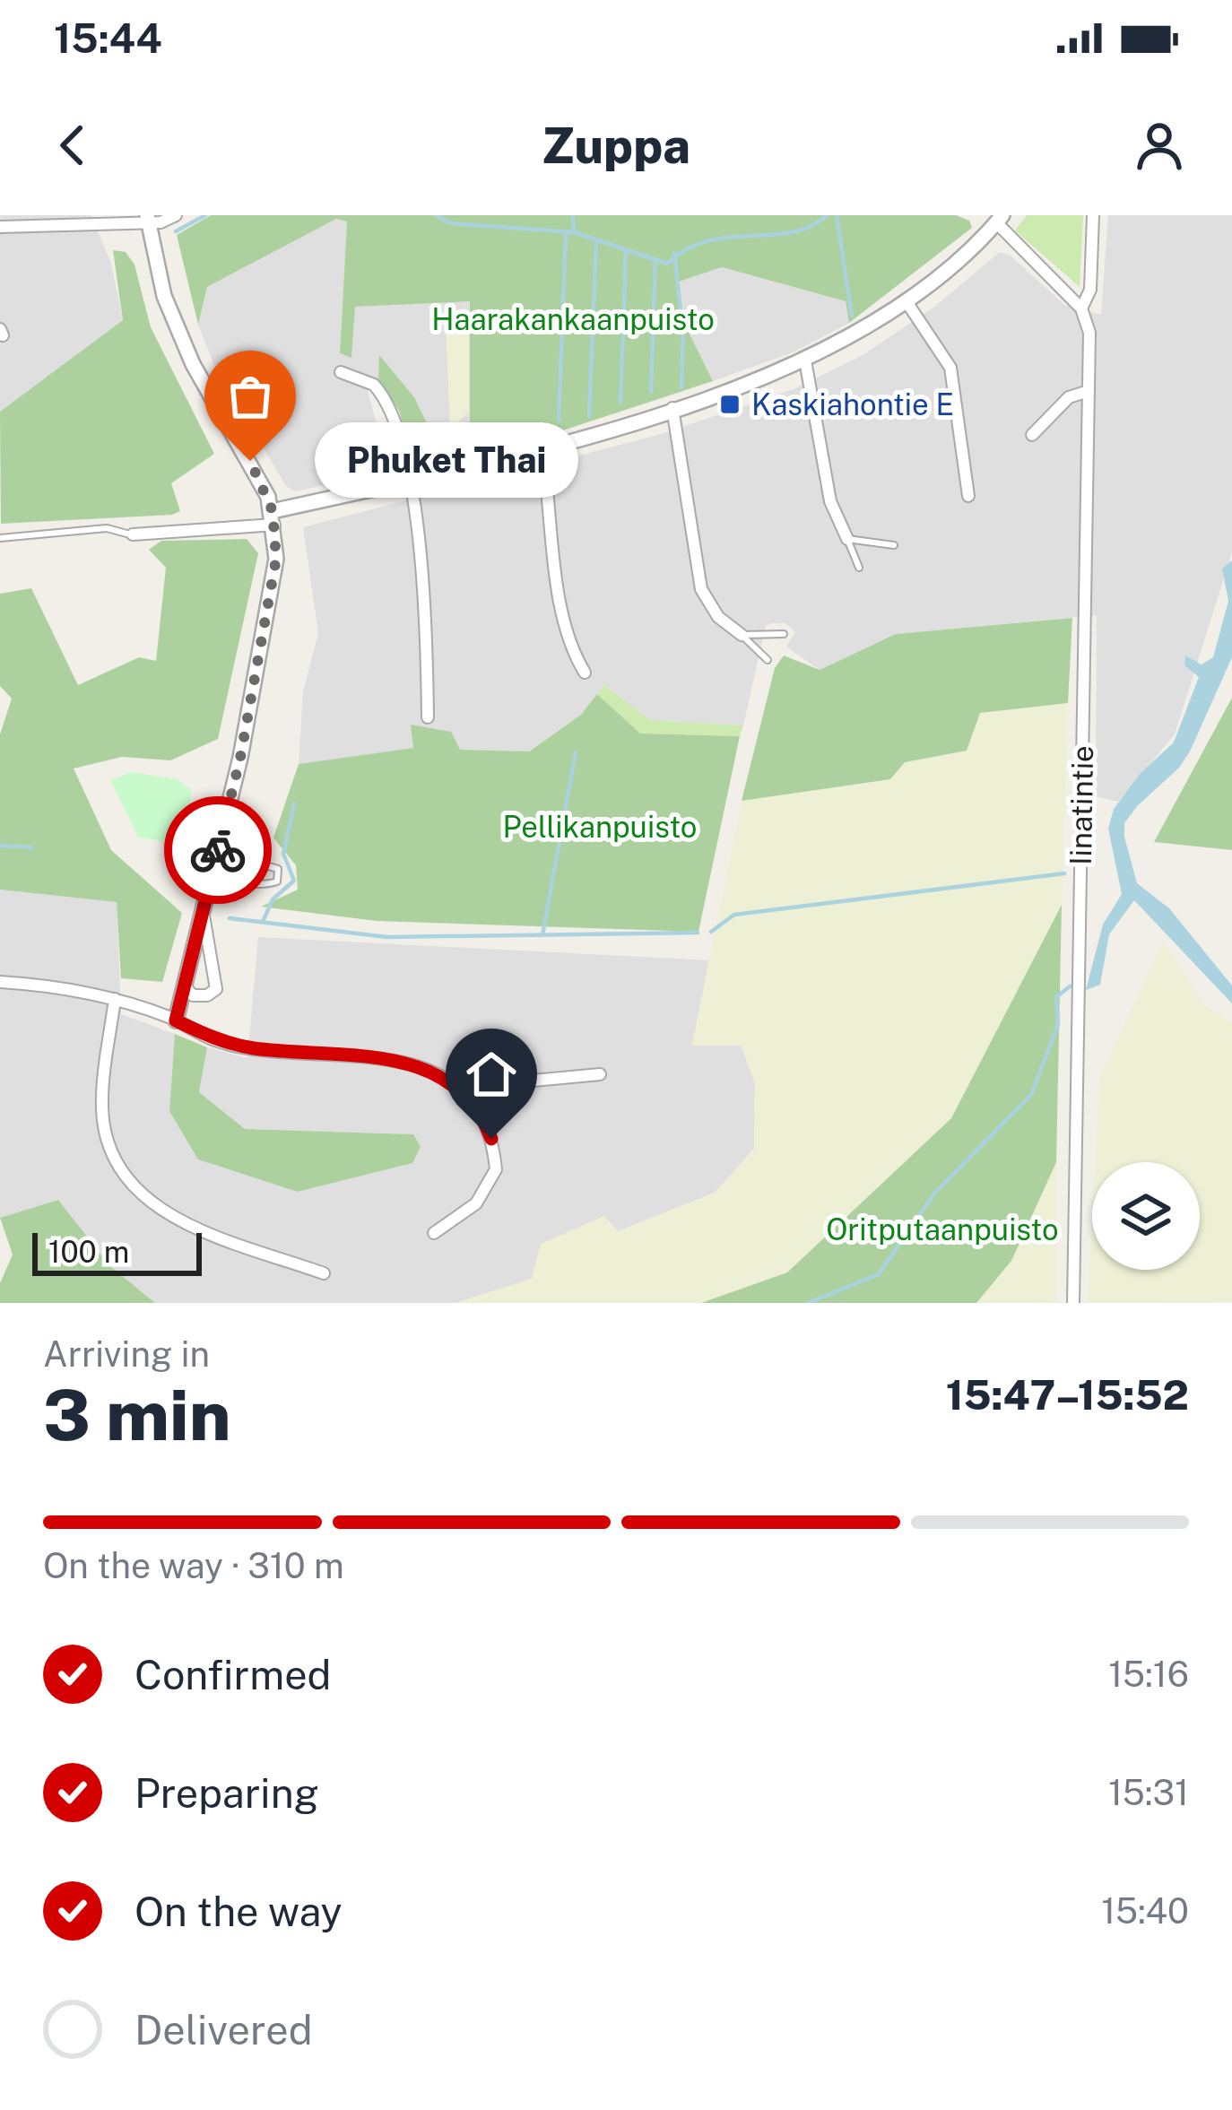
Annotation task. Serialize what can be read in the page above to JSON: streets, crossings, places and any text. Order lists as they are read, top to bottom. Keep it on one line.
{"streets":{"street":["Iinatintie"]},"parks":["Haarakankaanpuisto","Pellikanpuisto","Oritputaanpuisto"],"places":{"transit":["Kaskiahontie E"],"other":["Phuket Thai"]},"scale_bar":"100 m","page":{"status":"15:44","header":"Zuppa","bubble":"Phuket Thai","scale":"100 m","heading":["3 min","Arriving in","15:47–15:52"],"bar":"On the way · 310 m","list":[["Confirmed","15:16"],["Preparing","15:31"],["On the way","15:40"],"Delivered"]}}
